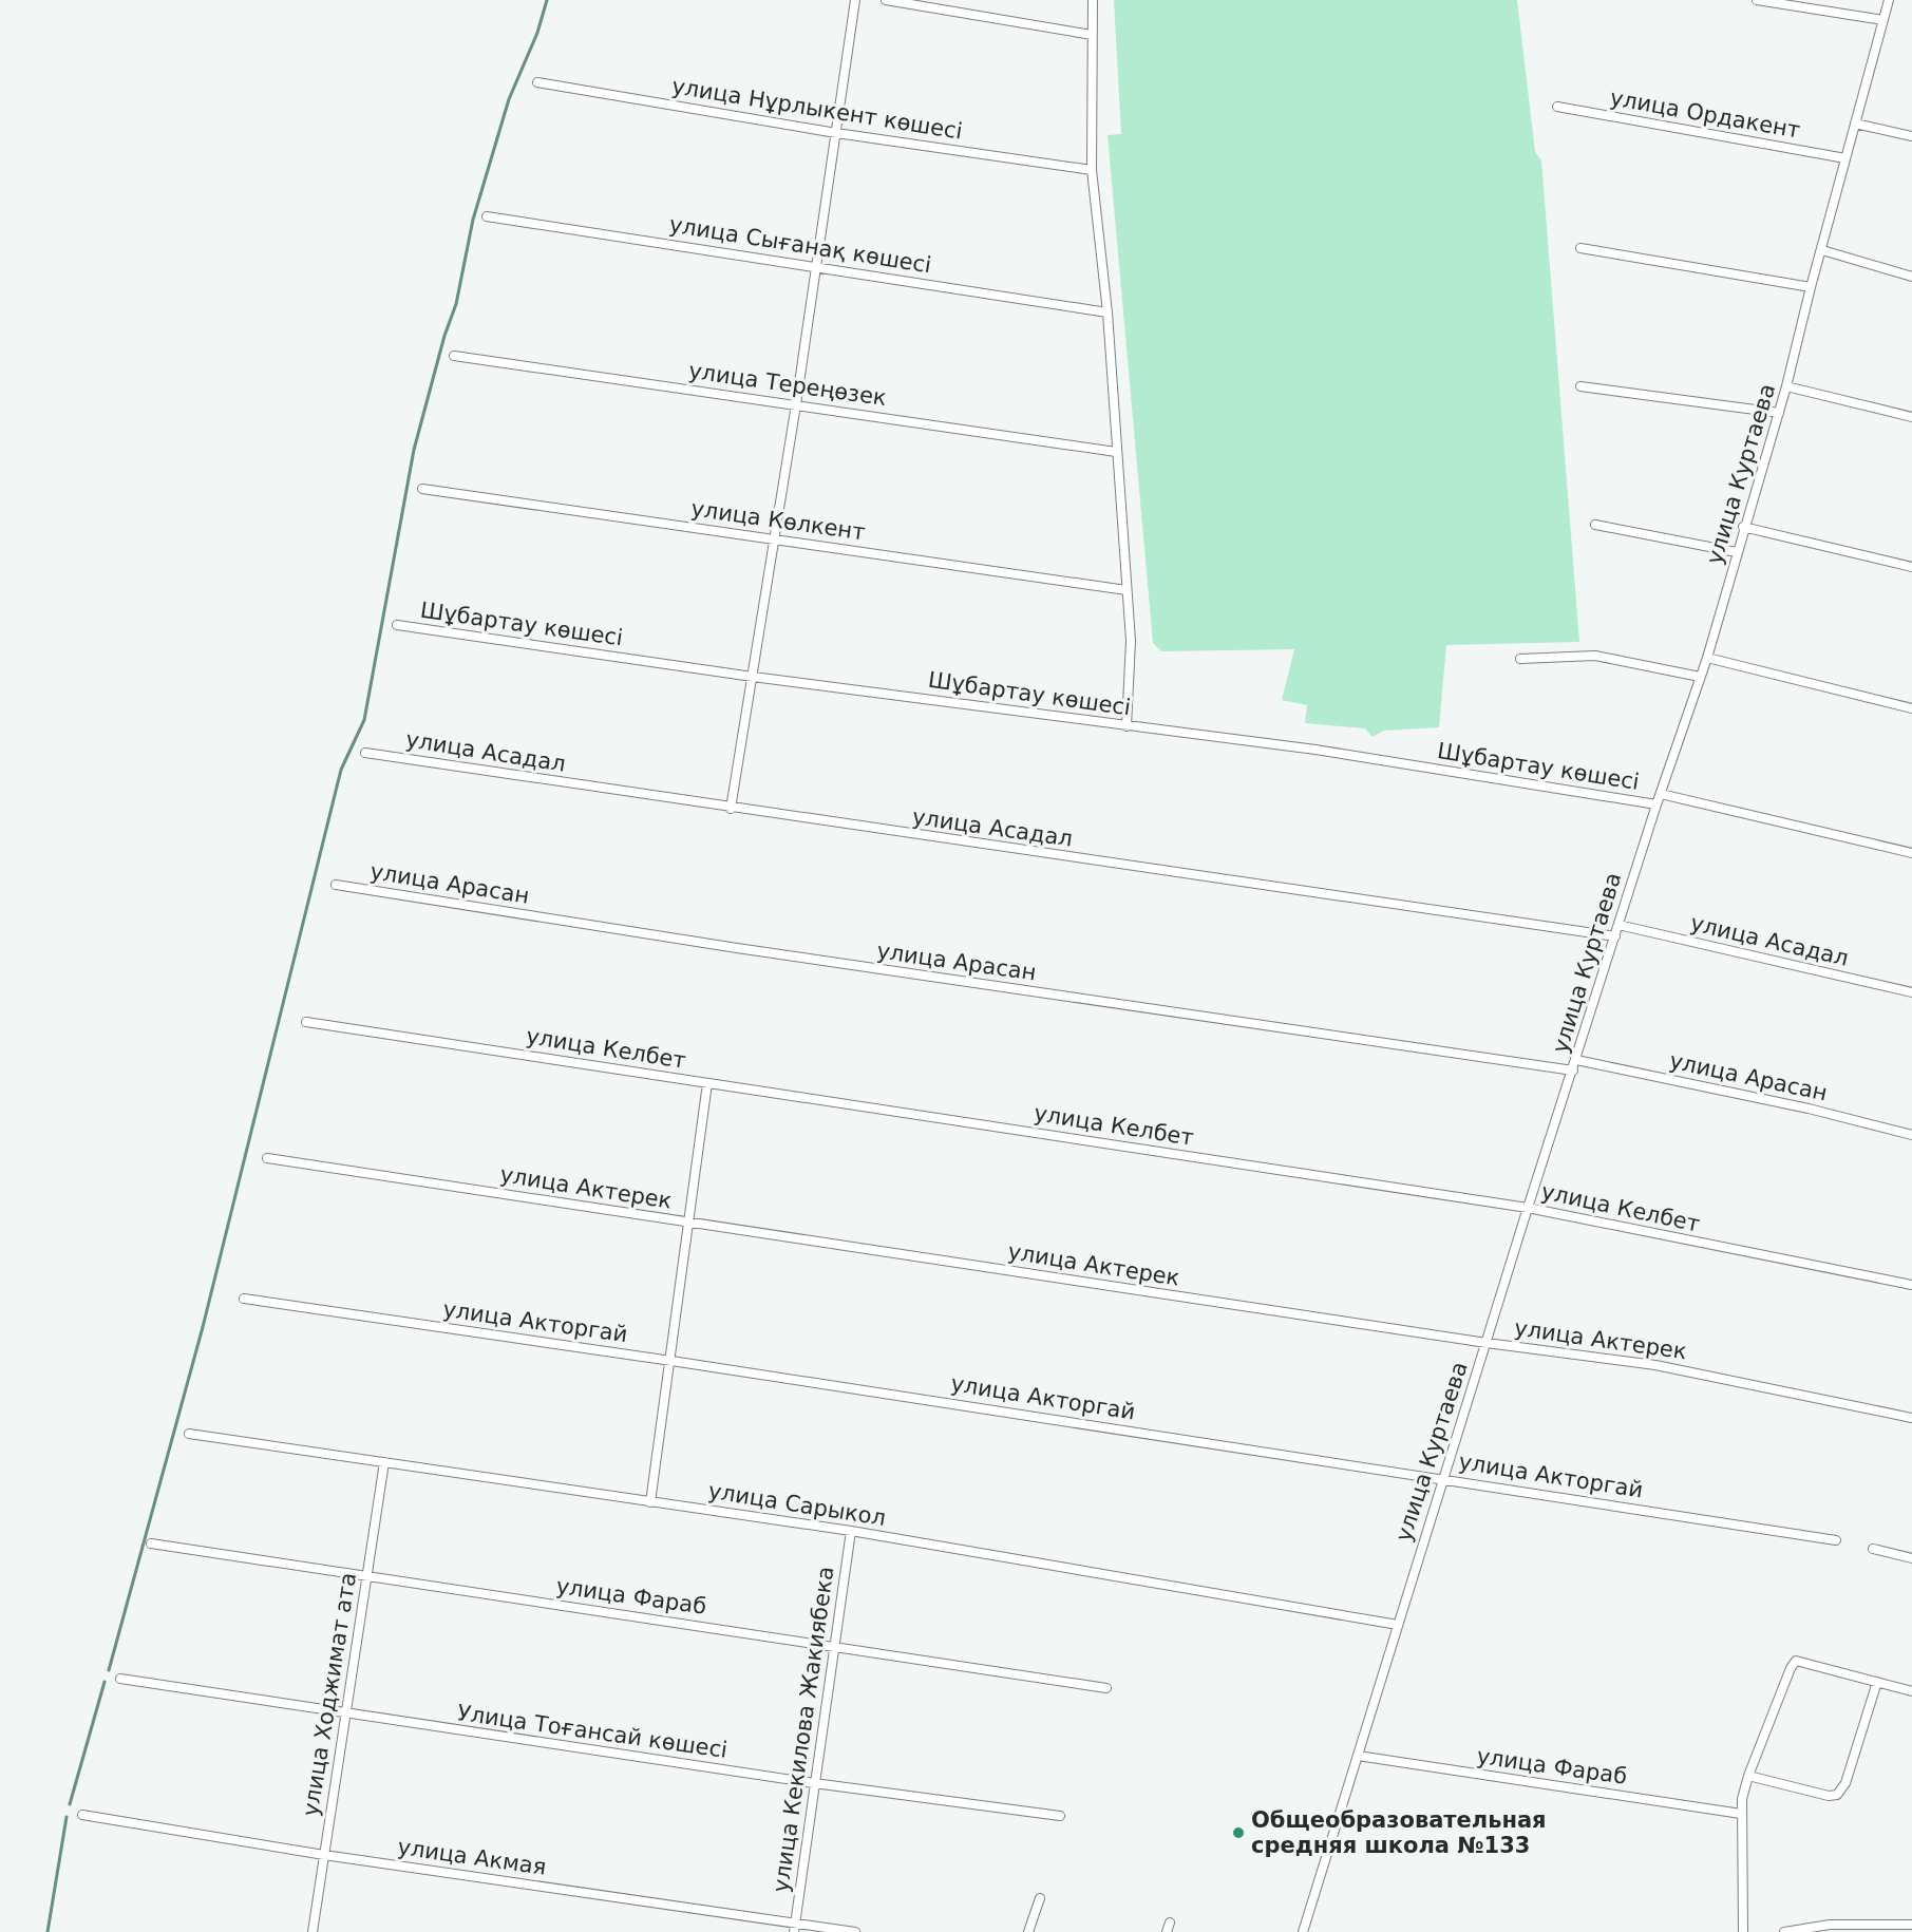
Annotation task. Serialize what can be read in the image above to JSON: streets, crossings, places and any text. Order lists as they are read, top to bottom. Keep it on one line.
{"streets":{"street":["улица Нұрлыкент көшесі","улица Ордакент","улица Сығанақ көшесі","улица Тереңөзек","улица Куртаева","улица Көлкент","Шұбартау көшесі","улица Асадал","улица Арасан","улица Келбет","улица Актерек","улица Акторгай","улица Сарыкол","улица Фараб","улица Ходжимат ата","улица Кекилова Жакиябека","Улица Тоғансай көшесі","улица Акмая"]},"crossings":[["улица Ордакент","улица Куртаева"],["улица Куртаева","Шұбартау көшесі"],["улица Куртаева","улица Асадал"],["улица Куртаева","улица Арасан"],["улица Куртаева","улица Келбет"],["улица Куртаева","улица Актерек"],["улица Куртаева","улица Акторгай"],["улица Куртаева","улица Сарыкол"],["улица Куртаева","улица Фараб"],["улица Сарыкол","улица Ходжимат ата"],["улица Сарыкол","улица Кекилова Жакиябека"],["улица Фараб","улица Ходжимат ата"],["улица Фараб","улица Кекилова Жакиябека"],["улица Ходжимат ата","Улица Тоғансай көшесі"],["улица Ходжимат ата","улица Акмая"],["улица Кекилова Жакиябека","Улица Тоғансай көшесі"],["улица Кекилова Жакиябека","улица Акмая"]],"places":["Общеобразовательная средняя школа №133"]}
